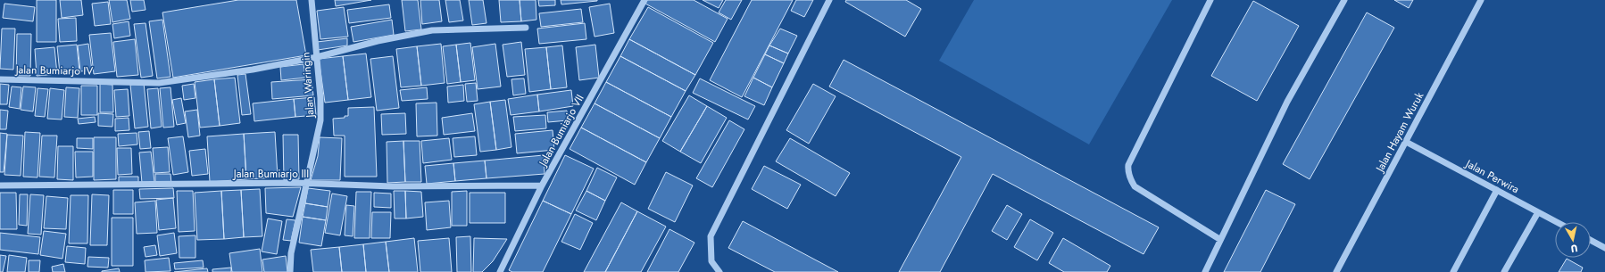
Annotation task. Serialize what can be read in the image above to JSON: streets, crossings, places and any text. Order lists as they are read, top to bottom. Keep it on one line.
{"streets":{"street":["Jalan Bumiarjo IV","Jalan Waringin","Jalan Bumiarjo VII","Jalan Hayam Wuruk","Jalan Bumiarjo III","Jalan Perwira"]},"crossings":[["Jalan Bumiarjo IV","Jalan Waringin"],["Jalan Waringin","Jalan Bumiarjo III"],["Jalan Bumiarjo VII","Jalan Bumiarjo III"],["Jalan Hayam Wuruk","Jalan Perwira"]],"north":"bottom"}
